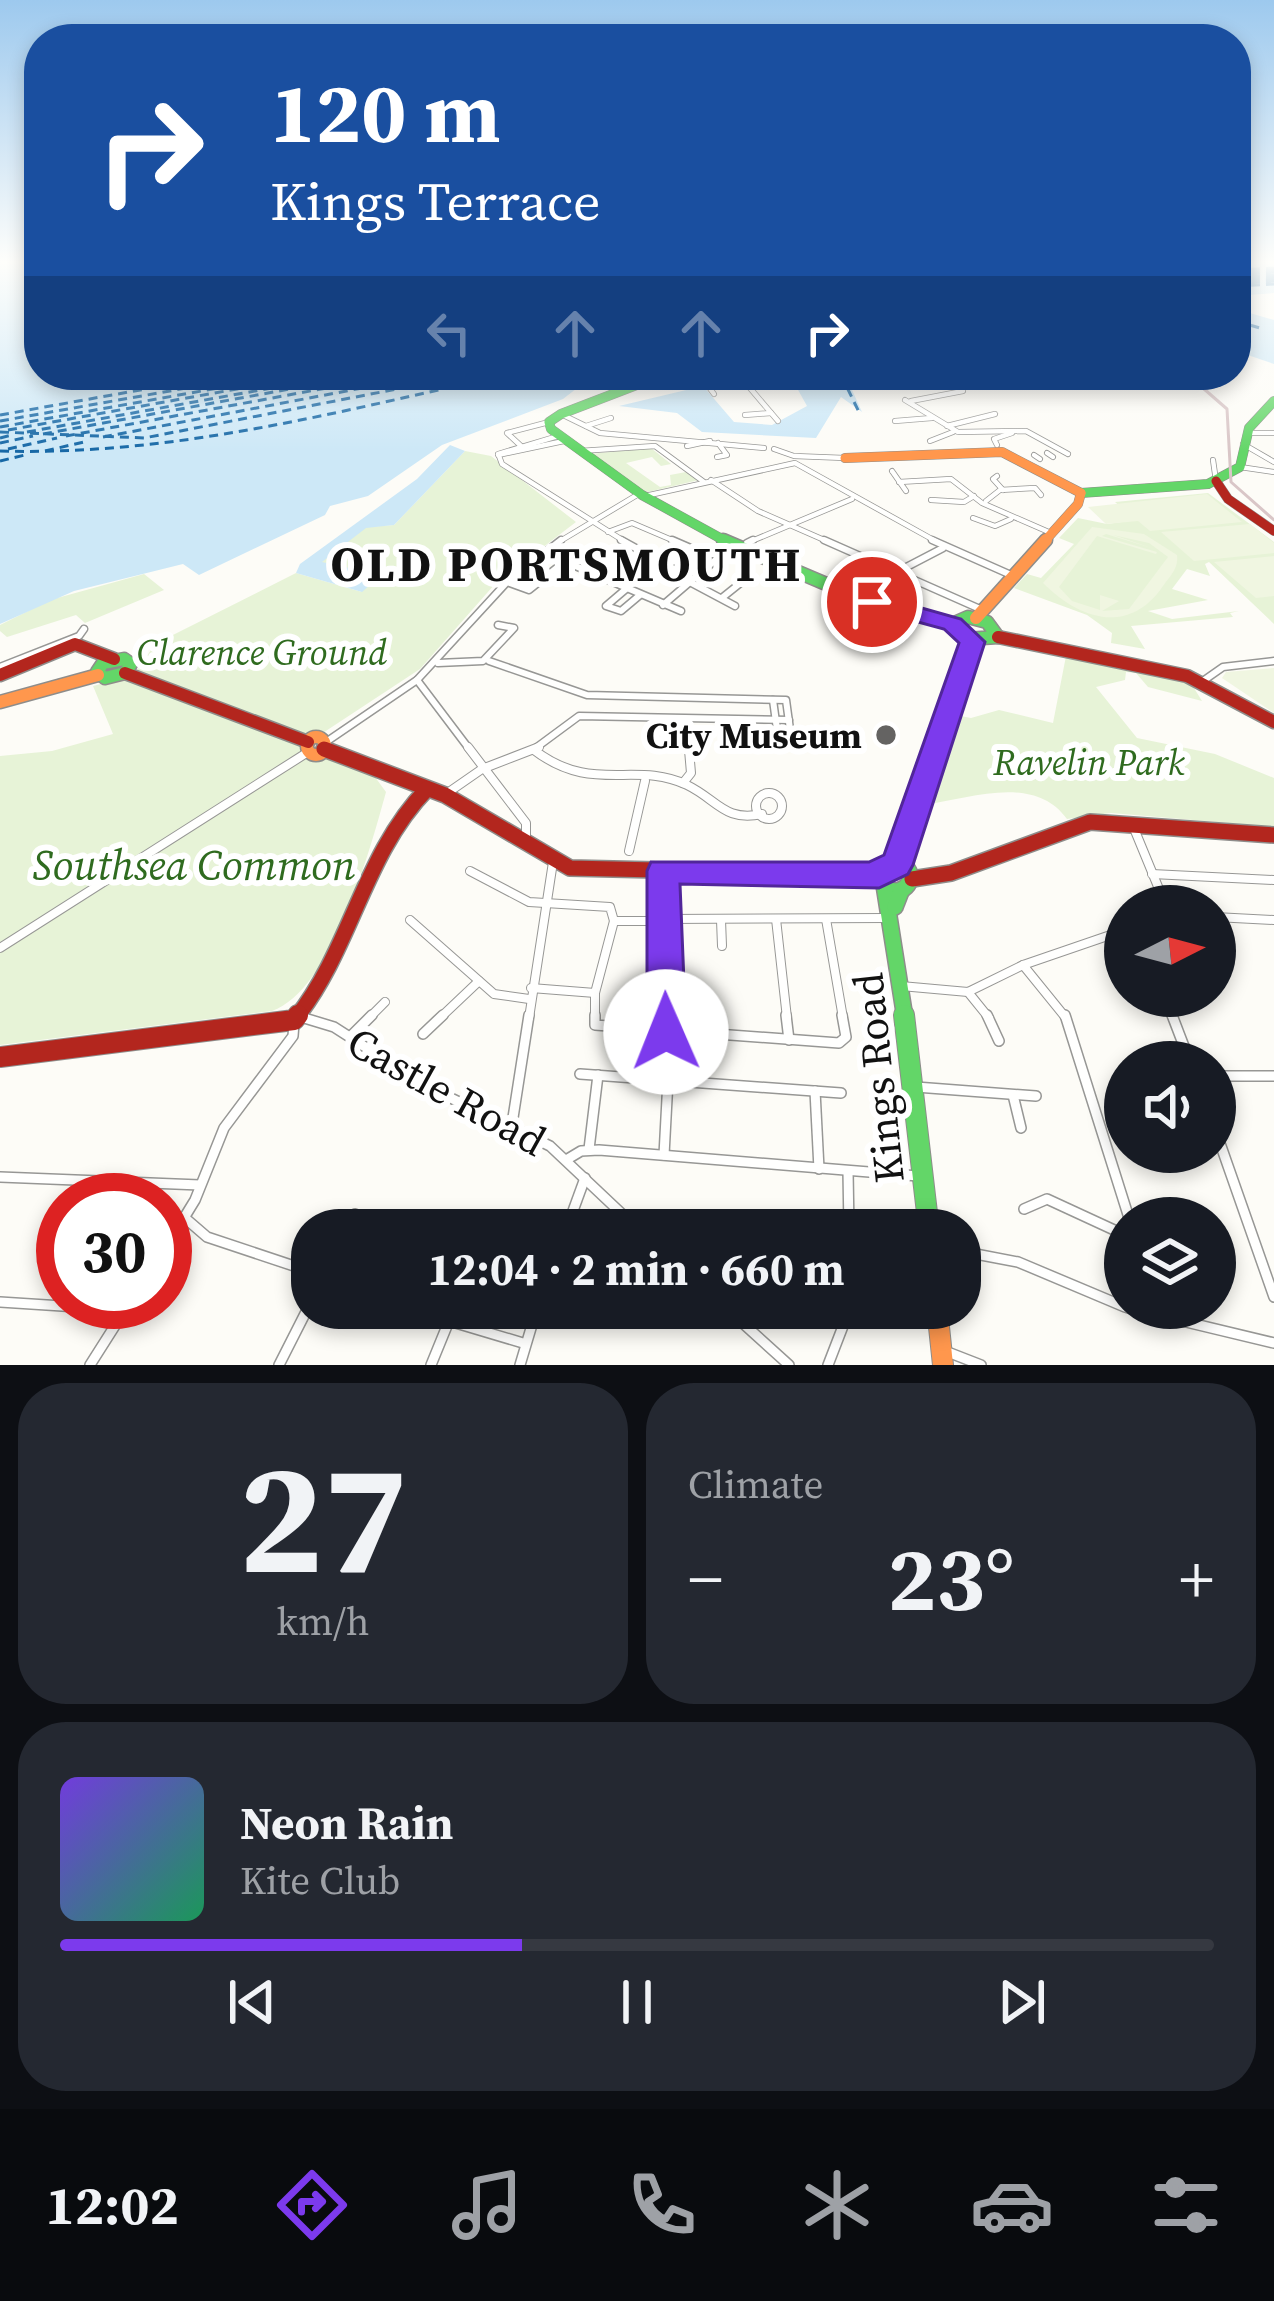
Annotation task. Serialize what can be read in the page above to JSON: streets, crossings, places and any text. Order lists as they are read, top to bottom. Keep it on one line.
{"streets":{"main road":["Kings Road"],"street":["Castle Road"]},"districts":["OLD PORTSMOUTH"],"parks":["Clarence Ground","Ravelin Park","Southsea Common"],"places":["City Museum"],"north":"right","page":{"turn":["120 m","Kings Terrace"],"limit":"30","trip":"12:04 · 2 min · 660 m","tile":[["27","km/h"],"Climate"],"heat":["−","23°","+"],"song":["Neon Rain","Kite Club"],"tabs":"12:02"}}
